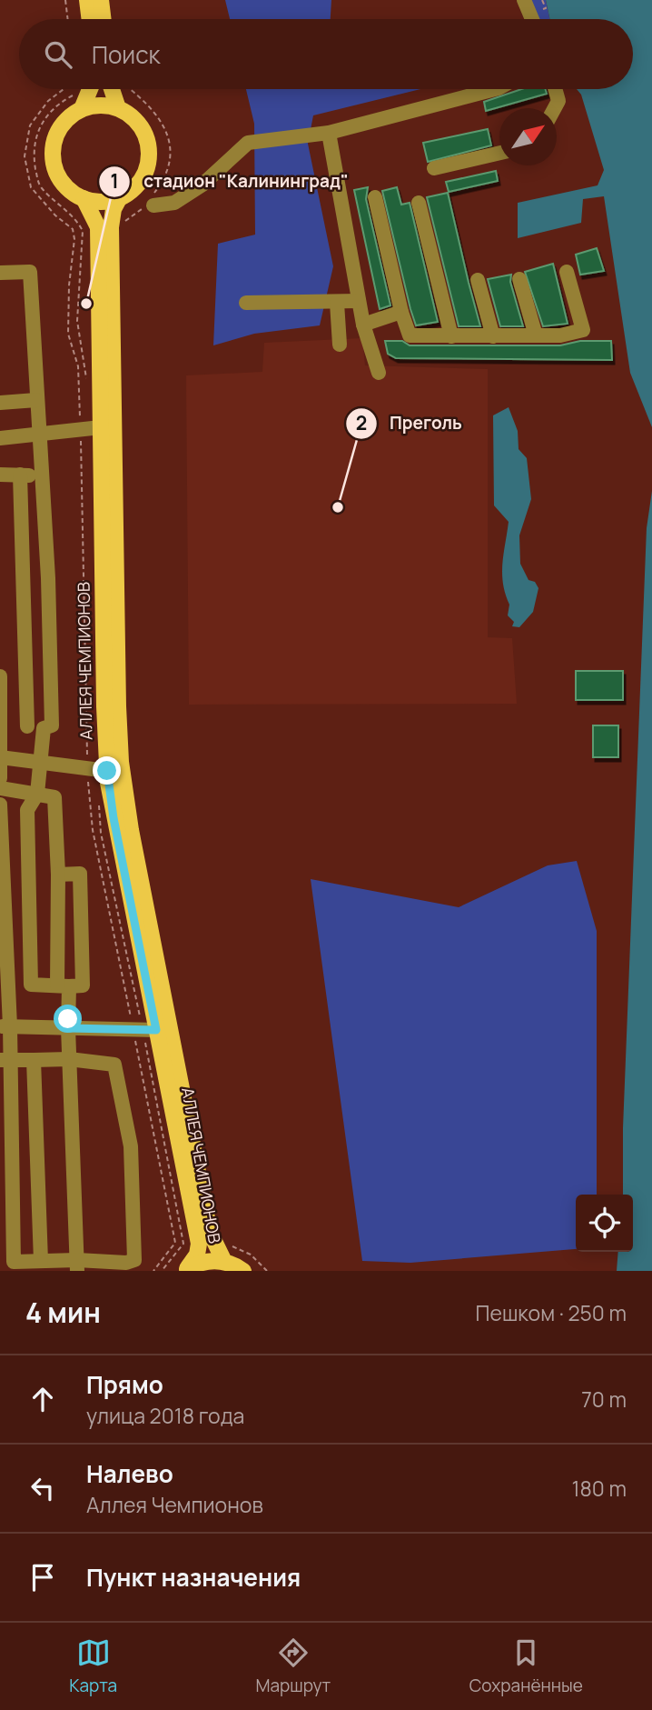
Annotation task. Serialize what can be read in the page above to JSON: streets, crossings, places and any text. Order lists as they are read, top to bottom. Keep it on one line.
{"streets":{"main road":["АЛЛЕЯ ЧЕМПИОНОВ"]},"places":["стадион \"Калининград\"","Преголь"],"north":"top right","page":{"search":"Поиск","heading":["4 мин","Пешком · 250 m"],"list":[["Прямо","улица 2018 года","70 m"],["Налево","Аллея Чемпионов","180 m"],"Пункт назначения"],"nav":["Карта","Маршрут","Сохранённые"]}}
